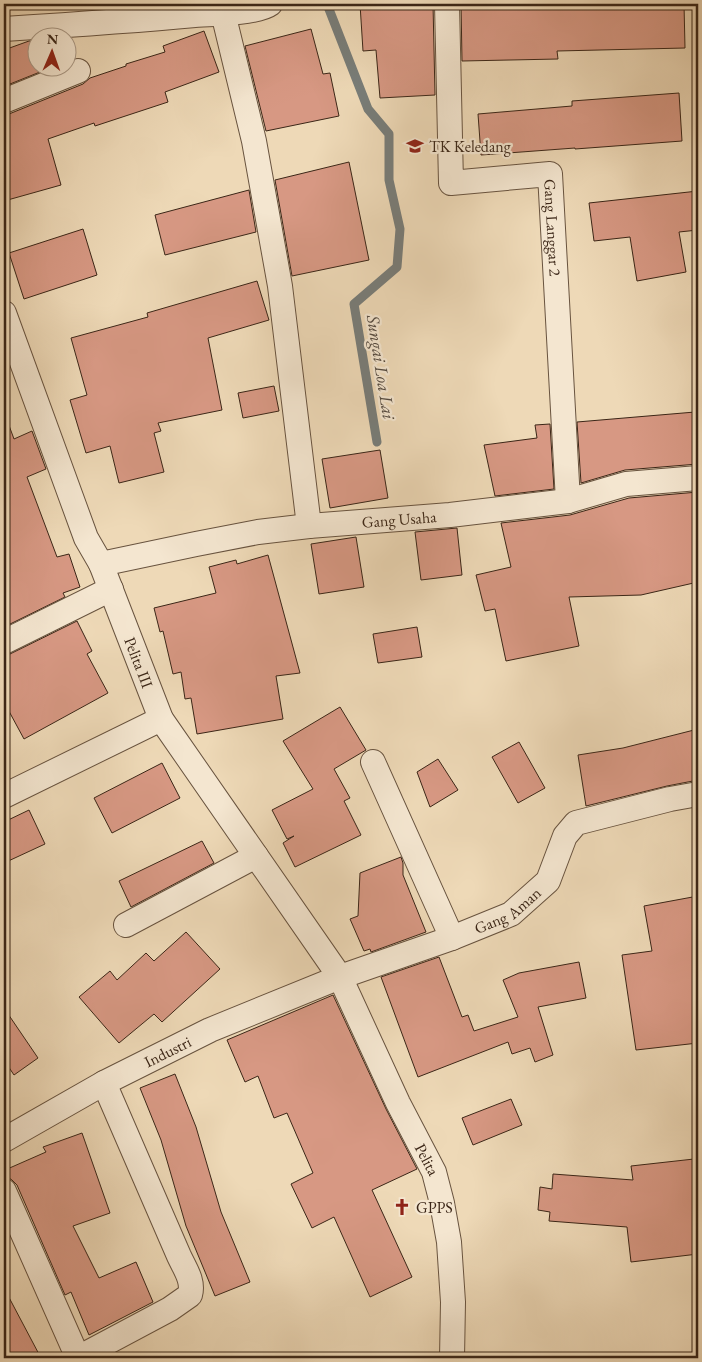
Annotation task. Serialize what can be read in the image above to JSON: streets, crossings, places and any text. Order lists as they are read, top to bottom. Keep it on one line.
{"streets":{"street":["Gang Langgar 2","Gang Usaha","Pelita III","Gang Aman","Industri","Pelita"]},"crossings":[["Gang Langgar 2","Gang Usaha"],["Gang Usaha","Pelita III"],["Pelita III","Gang Aman"],["Pelita III","Industri"],["Pelita III","Pelita"],["Gang Aman","Industri"],["Gang Aman","Pelita"],["Industri","Pelita"]],"water":["Sungai Loa Lai"],"places":{"school or university":["TK Keledang"],"church":["GPPS"]},"north":"top"}
